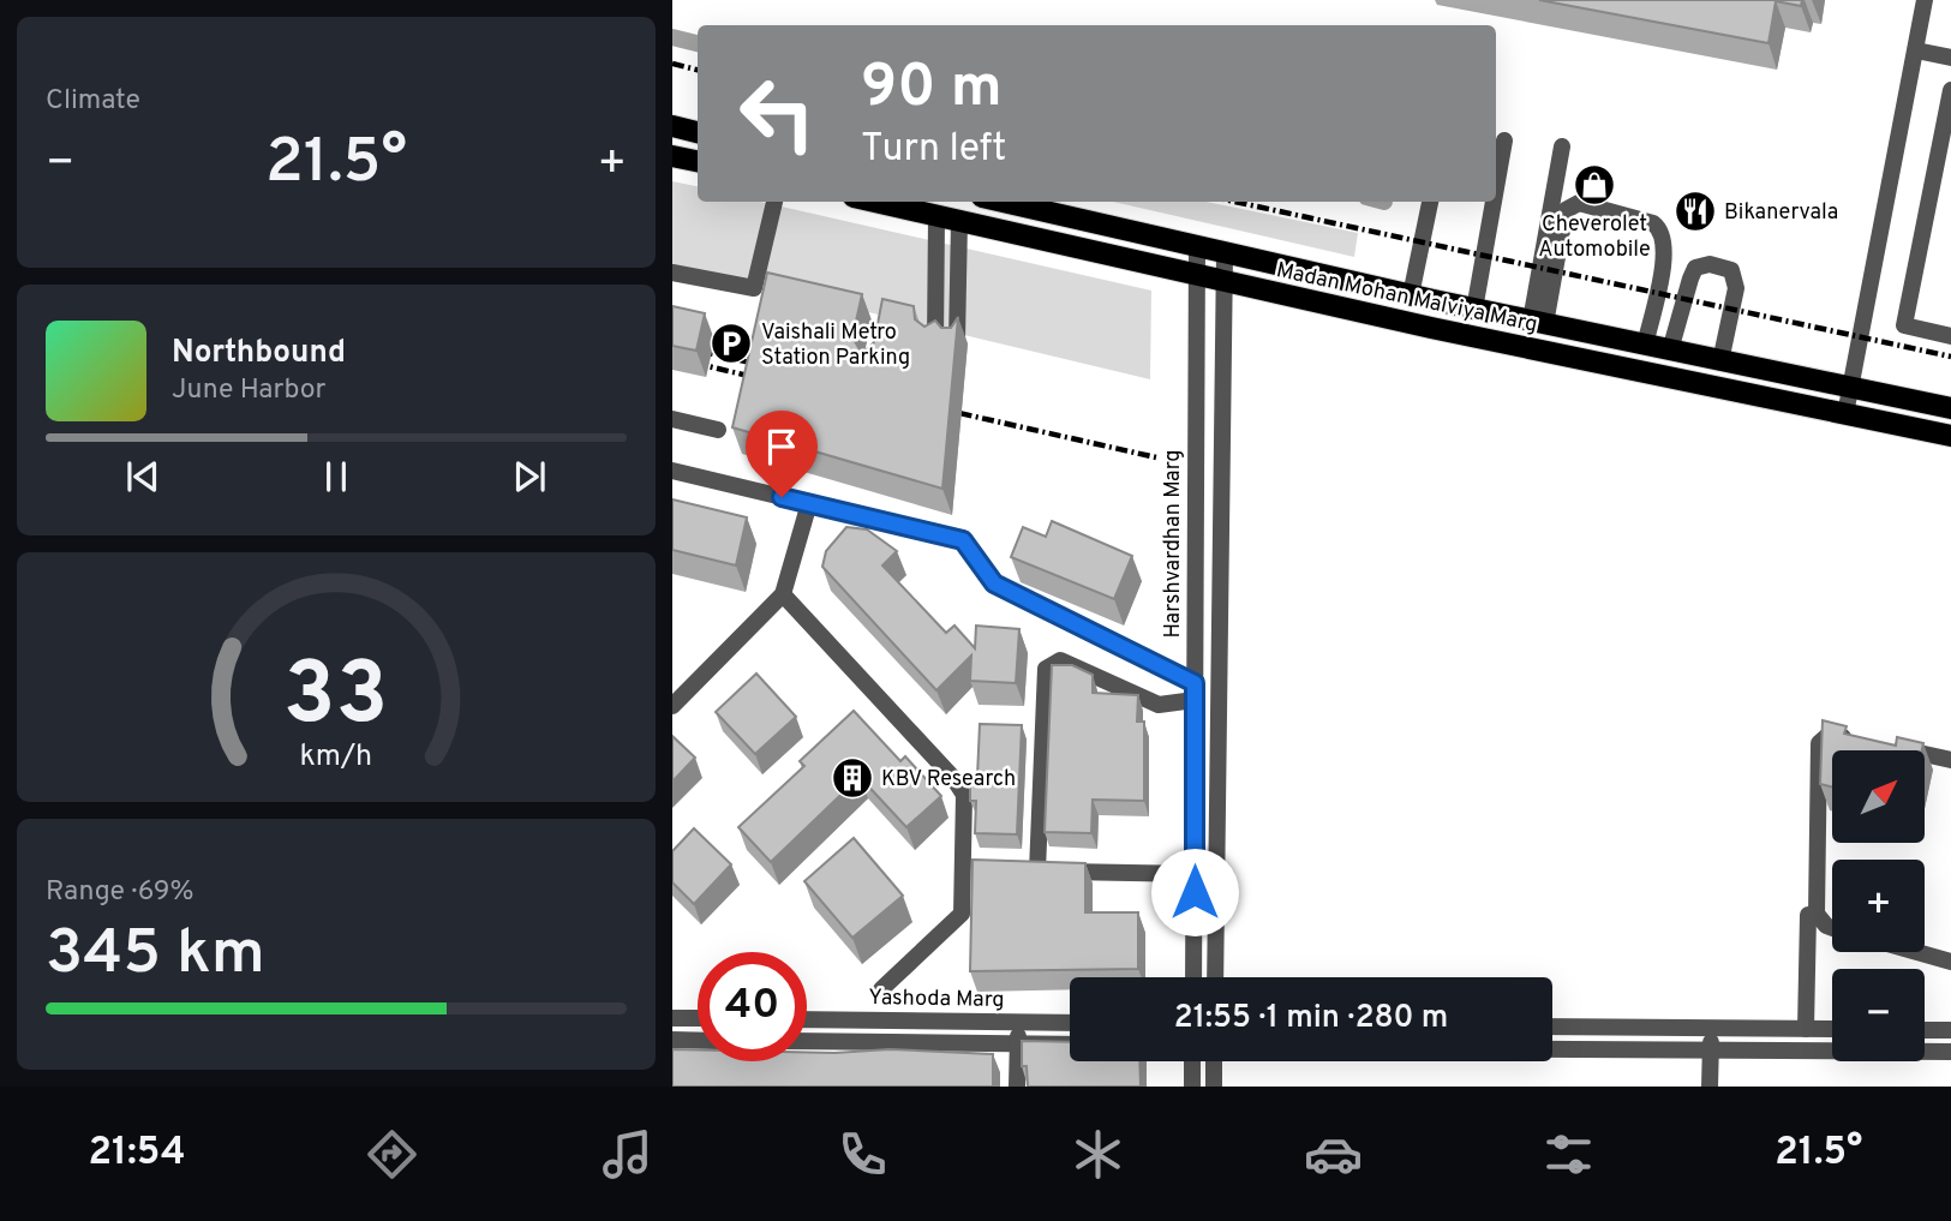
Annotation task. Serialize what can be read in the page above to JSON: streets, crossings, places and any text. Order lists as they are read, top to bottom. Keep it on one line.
{"streets":{"main road":["Madan Mohan Malviya Marg"],"street":["Harshvardhan Marg","Yashoda Marg"]},"crossings":[["Madan Mohan Malviya Marg","Harshvardhan Marg"]],"places":{"shop":["Cheverolet Automobile"],"restaurant":["Bikanervala"],"parking":["Vaishali Metro Station Parking"],"building":["KBV Research"]},"north":"top right","page":{"tile":["Climate",["Range · 69%","345 km"]],"turn":["90 m","Turn left"],"heat":["−","21.5°","+"],"song":["Northbound","June Harbor"],"map_buttons":["+","−"],"limit":"40","trip":"21:55 · 1 min · 280 m","tabs":["21:54","21.5°"],"gauge":["33","km/h"]}}
